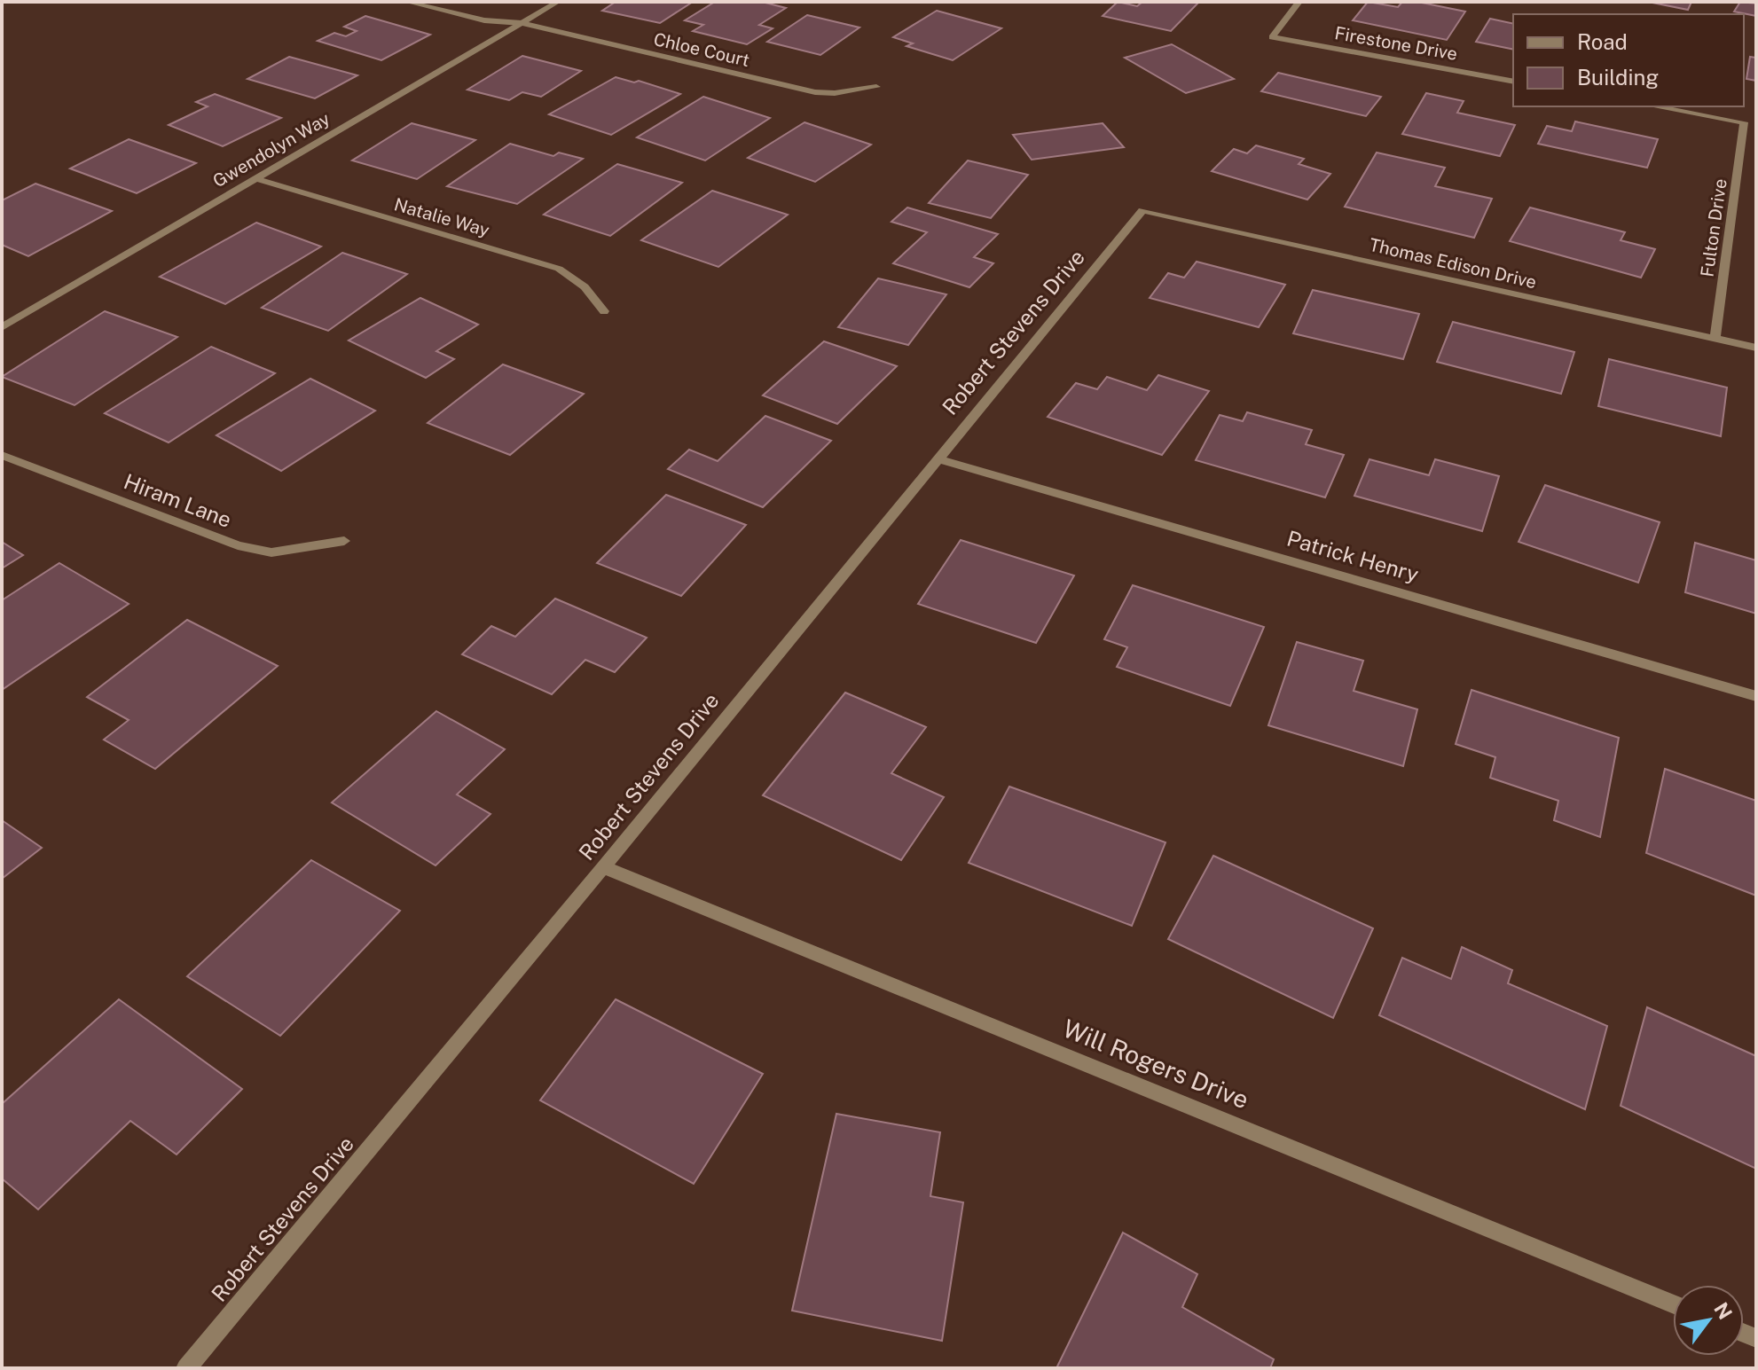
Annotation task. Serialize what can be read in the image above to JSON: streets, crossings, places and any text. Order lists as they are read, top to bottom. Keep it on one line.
{"streets":{"street":["Firestone Drive","Chloe Court","Gwendolyn Way","Natalie Way","Fulton Drive","Thomas Edison Drive","Robert Stevens Drive","Hiram Lane","Patrick Henry","Will Rogers Drive"]},"crossings":[["Chloe Court","Gwendolyn Way"],["Gwendolyn Way","Natalie Way"],["Fulton Drive","Thomas Edison Drive"],["Thomas Edison Drive","Robert Stevens Drive"],["Robert Stevens Drive","Patrick Henry"],["Robert Stevens Drive","Will Rogers Drive"]],"legend":["Road","Building"],"north":"top right"}
